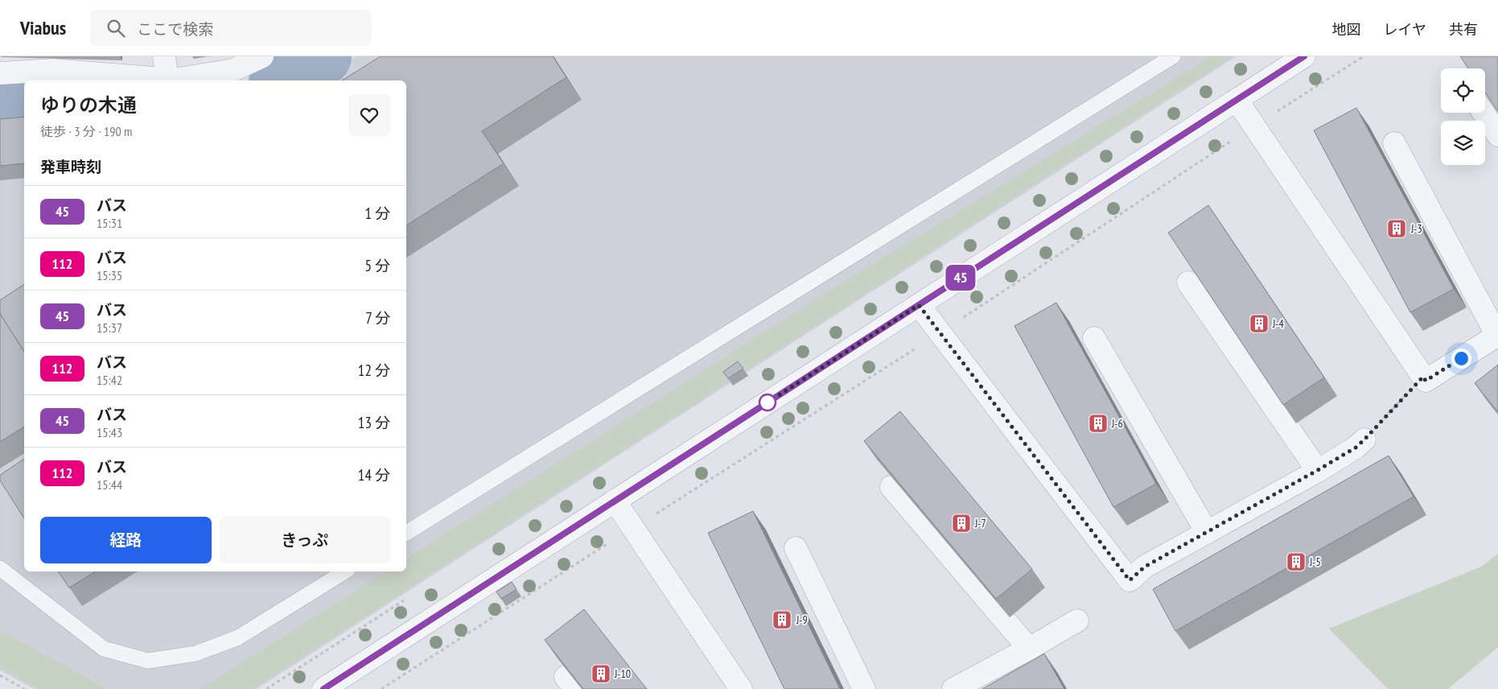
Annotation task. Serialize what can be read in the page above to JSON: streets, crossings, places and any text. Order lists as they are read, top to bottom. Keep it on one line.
{"places":{"building":["J-3","J-4","J-6","J-7","J-5","J-9","J-10"]},"lines":["bus line 45"],"page":{"header":"Viabus","search":"ここで検索","nav":["地図","レイヤ","共有"],"on_map":"45","heading":[["ゆりの木通","徒歩 · 3 分 · 190 m"],"発車時刻"],"list":[{"mark":"45","name":"バス","note":"15:31","value":"1 分"},{"mark":"112","name":"バス","note":"15:35","value":"5 分"},{"mark":"45","name":"バス","note":"15:37","value":"7 分"},{"mark":"112","name":"バス","note":"15:42","value":"12 分"},{"mark":"45","name":"バス","note":"15:43","value":"13 分"},{"mark":"112","name":"バス","note":"15:44","value":"14 分"}],"buttons":["経路","きっぷ"]}}
